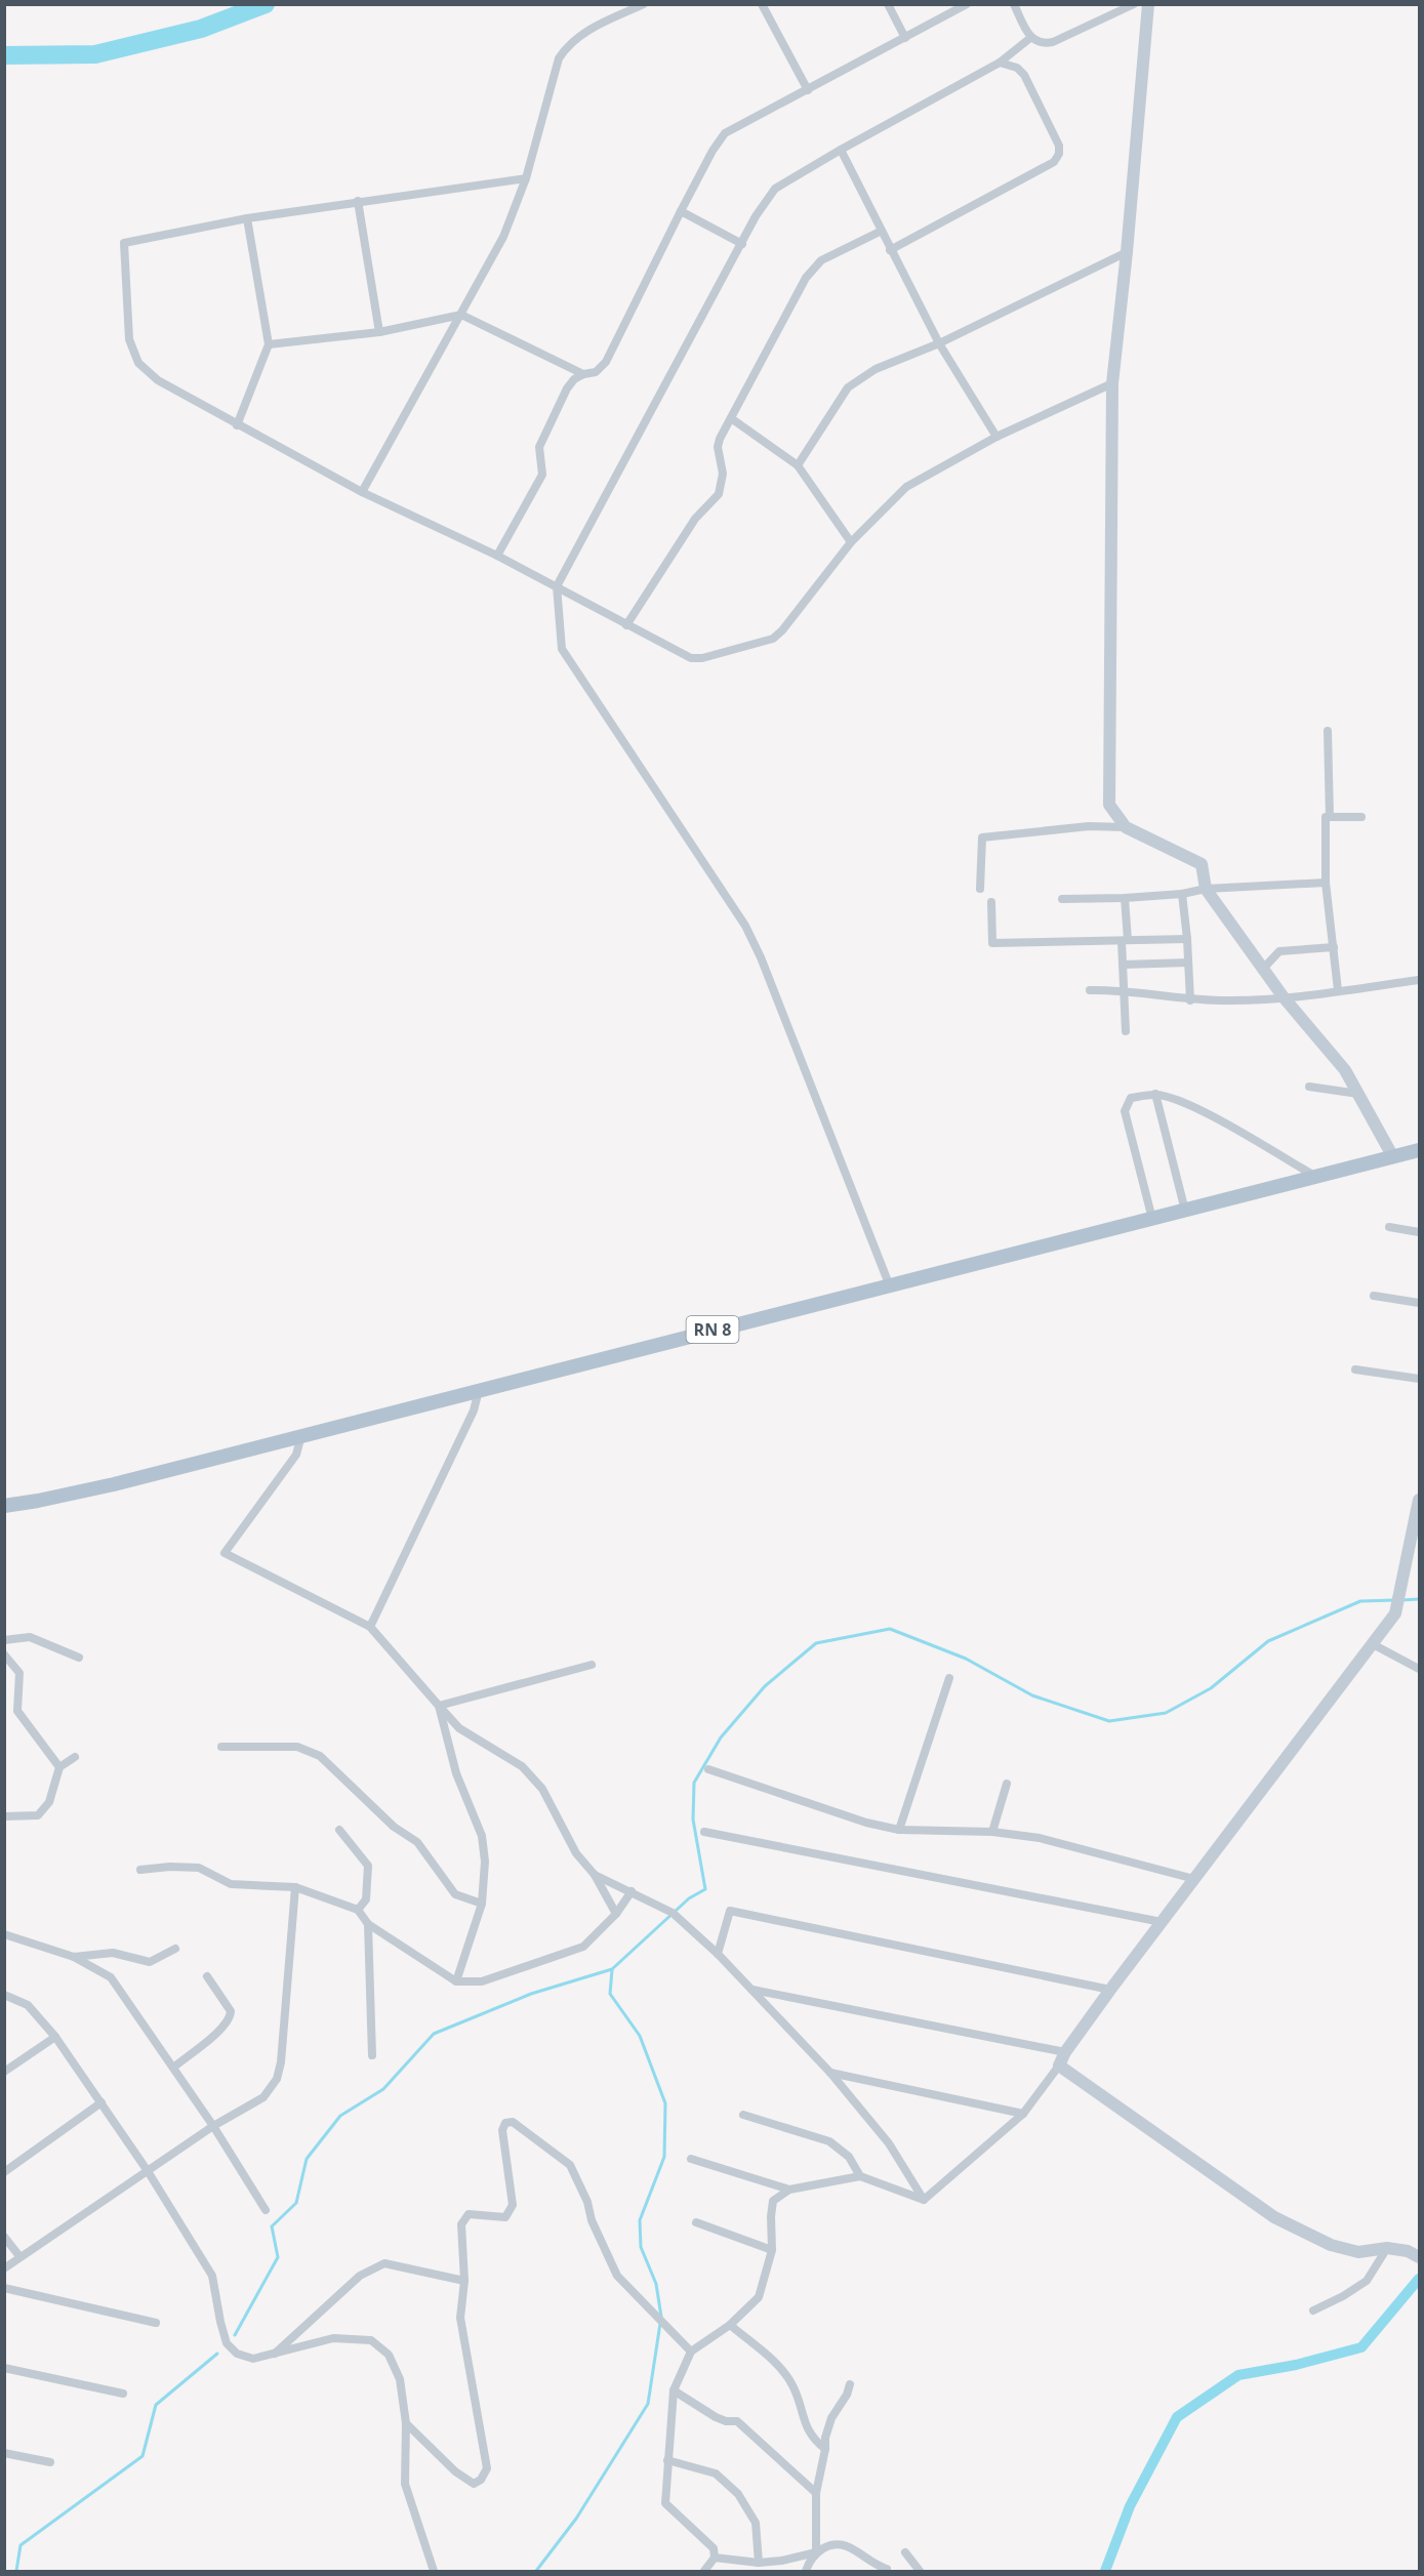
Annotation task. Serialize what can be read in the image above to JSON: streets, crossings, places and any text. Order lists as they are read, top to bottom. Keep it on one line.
{"streets":{"main road":["RN 8"]}}
